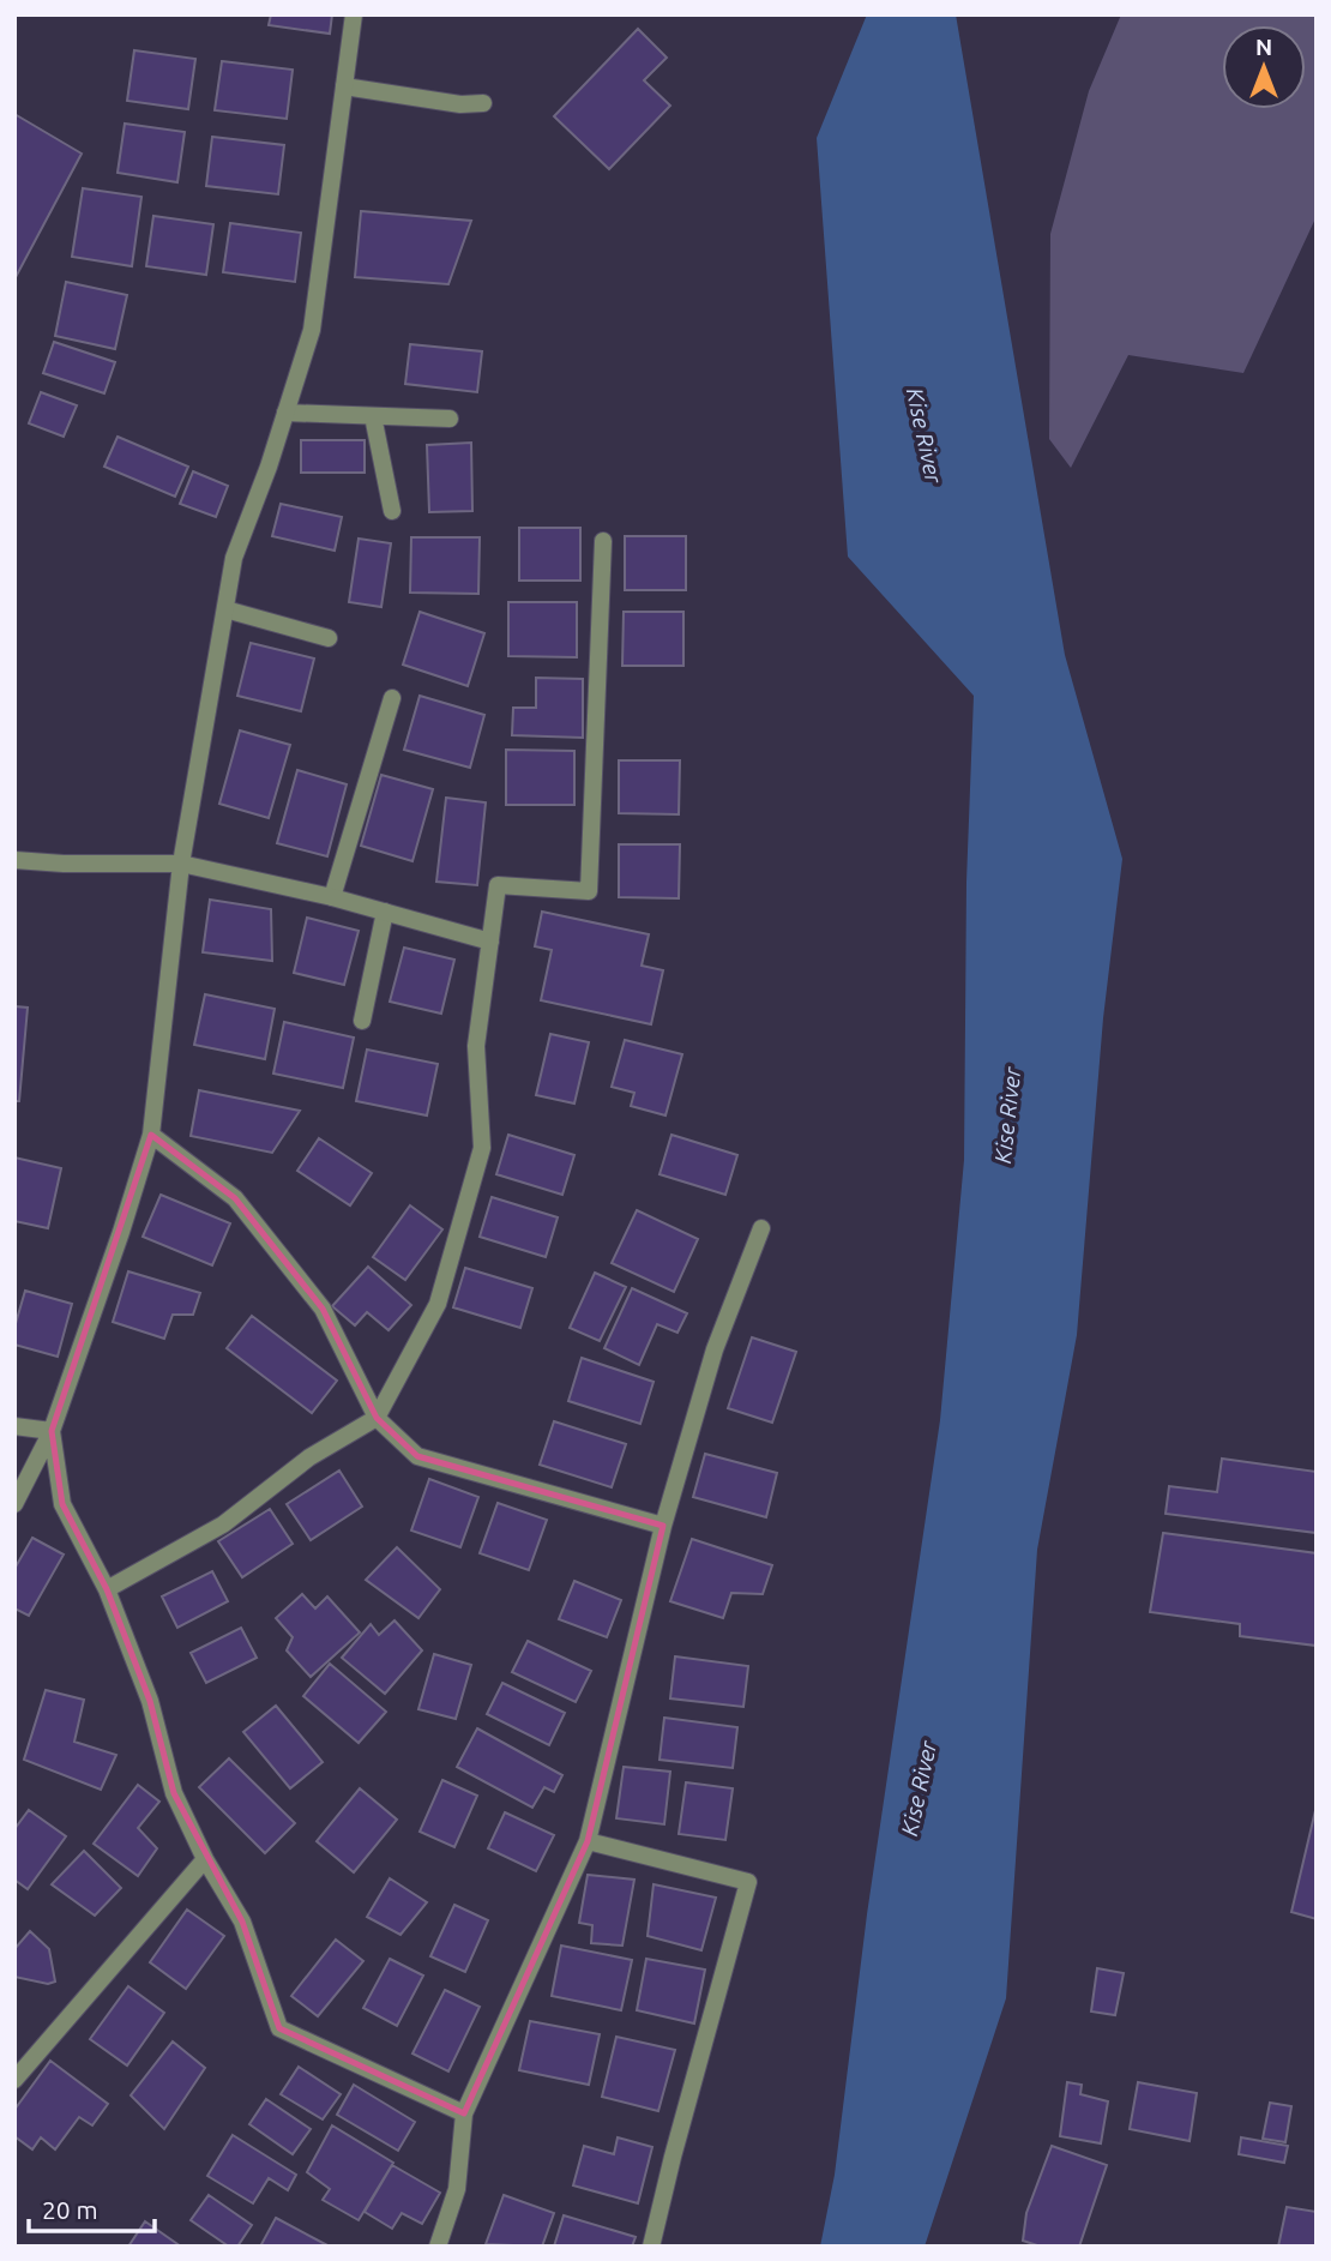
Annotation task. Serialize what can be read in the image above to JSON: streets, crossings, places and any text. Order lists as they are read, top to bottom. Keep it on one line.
{"water":["Kise River"],"scale_bar":"20 m","north":"top"}
